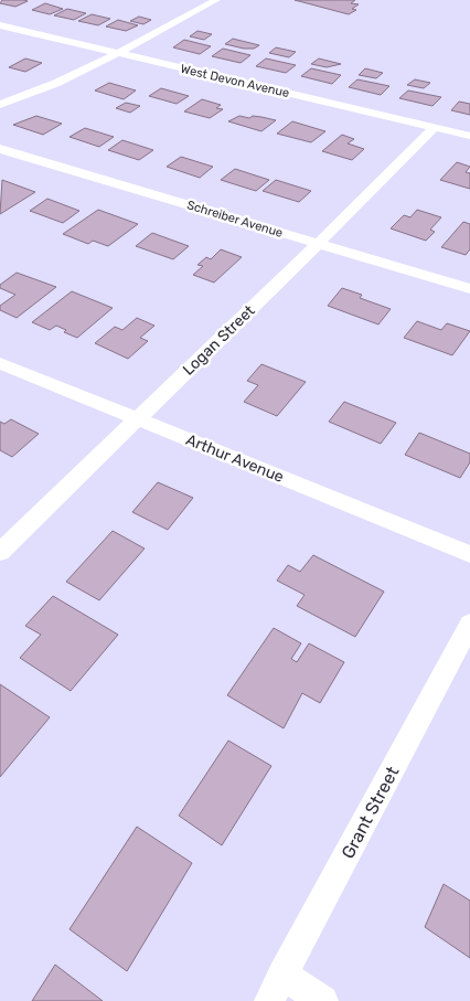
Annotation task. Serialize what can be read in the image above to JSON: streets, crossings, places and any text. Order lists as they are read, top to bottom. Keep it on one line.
{"streets":{"street":["West Devon Avenue","Schreiber Avenue","Logan Street","Arthur Avenue","Grant Street"]},"crossings":[["West Devon Avenue","Logan Street"],["Schreiber Avenue","Logan Street"],["Logan Street","Arthur Avenue"]]}
